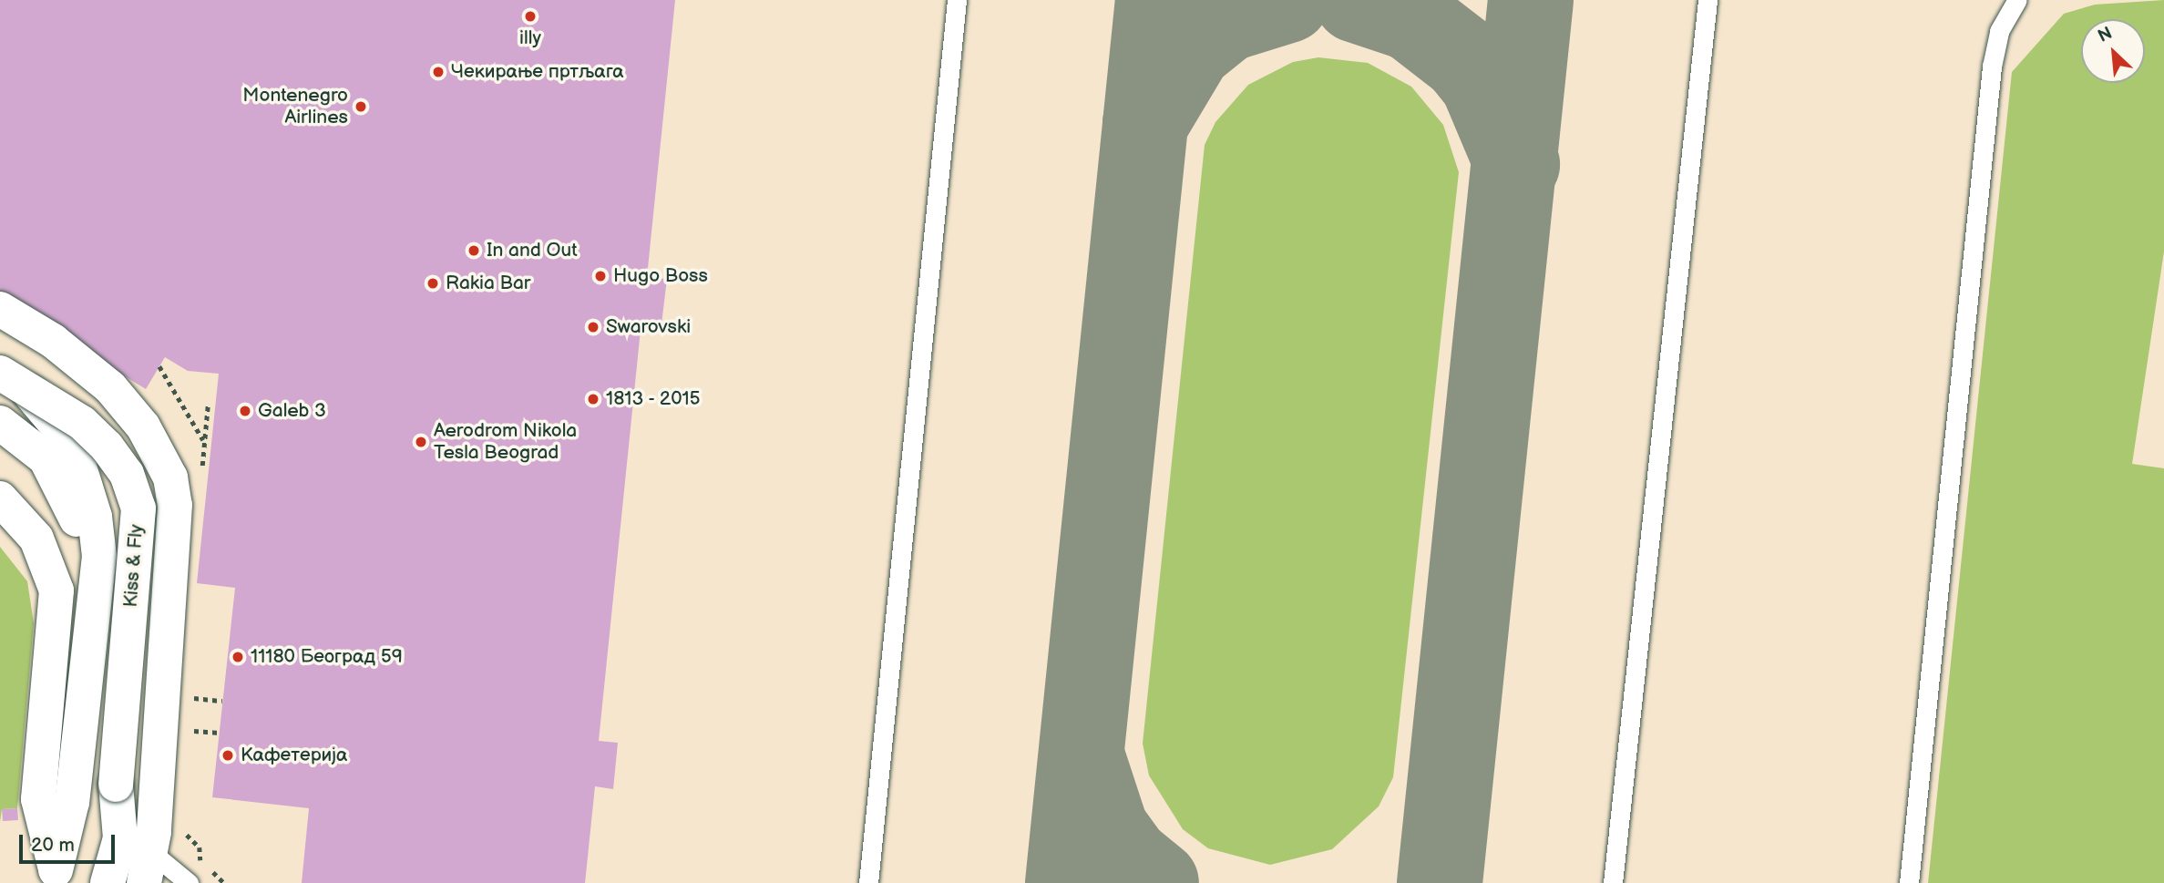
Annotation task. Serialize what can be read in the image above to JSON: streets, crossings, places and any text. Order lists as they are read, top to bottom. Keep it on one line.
{"streets":{"street":["Kiss & Fly"]},"places":["illy","Чекирање пртљага","Montenegro Airlines","In and Out","Hugo Boss","Rakia Bar","Swarovski","1813 - 2015","Galeb 3","Aerodrom Nikola Tesla Beograd","11180 Београд 59","Кафетерија"],"scale_bar":"20 m","north":"top left"}
